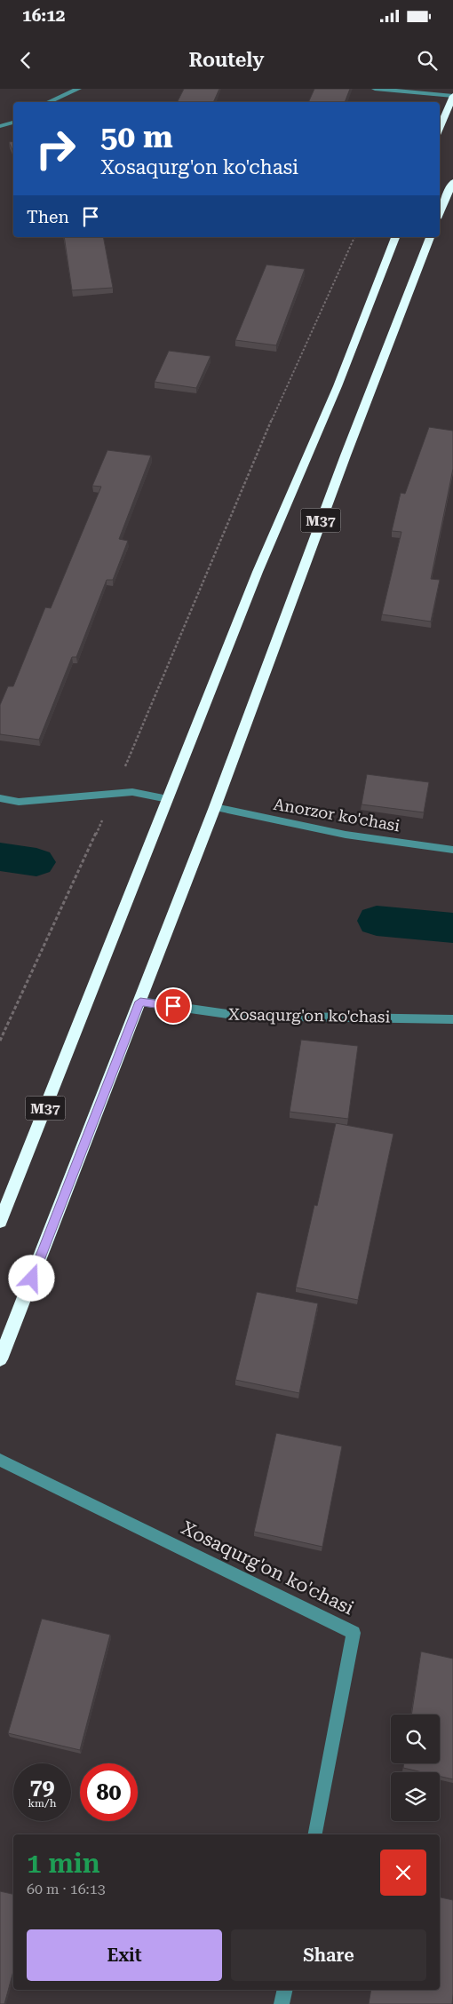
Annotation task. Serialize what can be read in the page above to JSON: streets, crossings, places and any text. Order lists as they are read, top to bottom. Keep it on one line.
{"streets":{"highway":["M37"],"street":["Anorzor ko'chasi","Xosaqurg'on ko'chasi"]},"crossings":[["M37","Anorzor ko'chasi"],["M37","Xosaqurg'on ko'chasi"]],"page":{"status":"16:12","header":"Routely","turn":["50 m","Xosaqurg'on ko'chasi"],"then":"Then","speed":"79 km/h","limit":"80","heading":["1 min","60 m · 16:13"],"buttons":["Exit","Share"]}}
